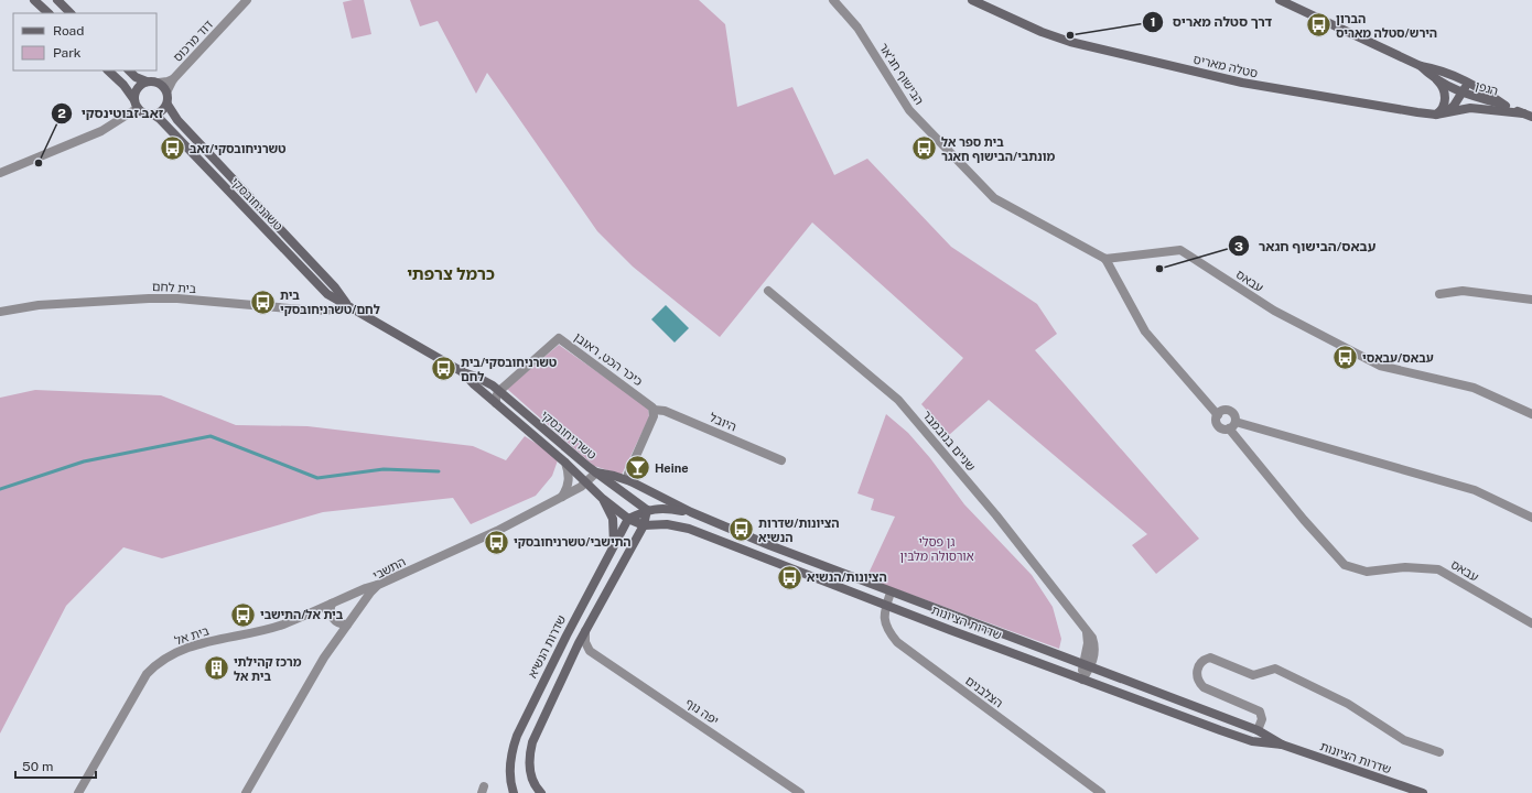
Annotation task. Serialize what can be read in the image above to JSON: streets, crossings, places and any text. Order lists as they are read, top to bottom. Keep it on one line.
{"streets":{"street":["דוד מרכוס","סטלה מאריס","הבישוף חג'אר","הגפן","טשרניחובסקי","עבאס","בית לחם","כיכר הכט, ראובן","היובל","שניים בנובמבר","התשבי","שדרות הציונות","בית אל","שדרות הנשיא","הצלבנים","יפה נוף"]},"crossings":[["דוד מרכוס","טשרניחובסקי"],["סטלה מאריס","הגפן"],["הבישוף חג'אר","עבאס"],["טשרניחובסקי","בית לחם"],["טשרניחובסקי","כיכר הכט, ראובן"],["טשרניחובסקי","התשבי"],["טשרניחובסקי","שדרות הציונות"],["טשרניחובסקי","שדרות הנשיא"],["כיכר הכט, ראובן","היובל"],["שניים בנובמבר","שדרות הציונות"],["התשבי","בית אל"],["שדרות הציונות","הצלבנים"]],"districts":["כרמל צרפתי"],"parks":["גן פסלי אורסולה מלבין"],"places":{"bus stop":["הברון הירש/סטלה מאריס","טשרניחובסקי/זאב","בית ספר אל מונתבי/הבישוף חאגר","בית לחם/טשרניחובסקי","עבאס/עבאסי","טשרניחובסקי/בית לחם","הציונות/שדרות הנשיא","התישבי/טשרניחובסקי","הציונות/הנשיא","בית אל/התישבי"],"other":["דרך סטלה מאריס","זאב זבוטינסקי","עבאס/הבישוף חגאר"],"bar":["Heine"],"building":["מרכז קהילתי בית אל"]},"legend":["Road","Park"],"scale_bar":"50 m"}
